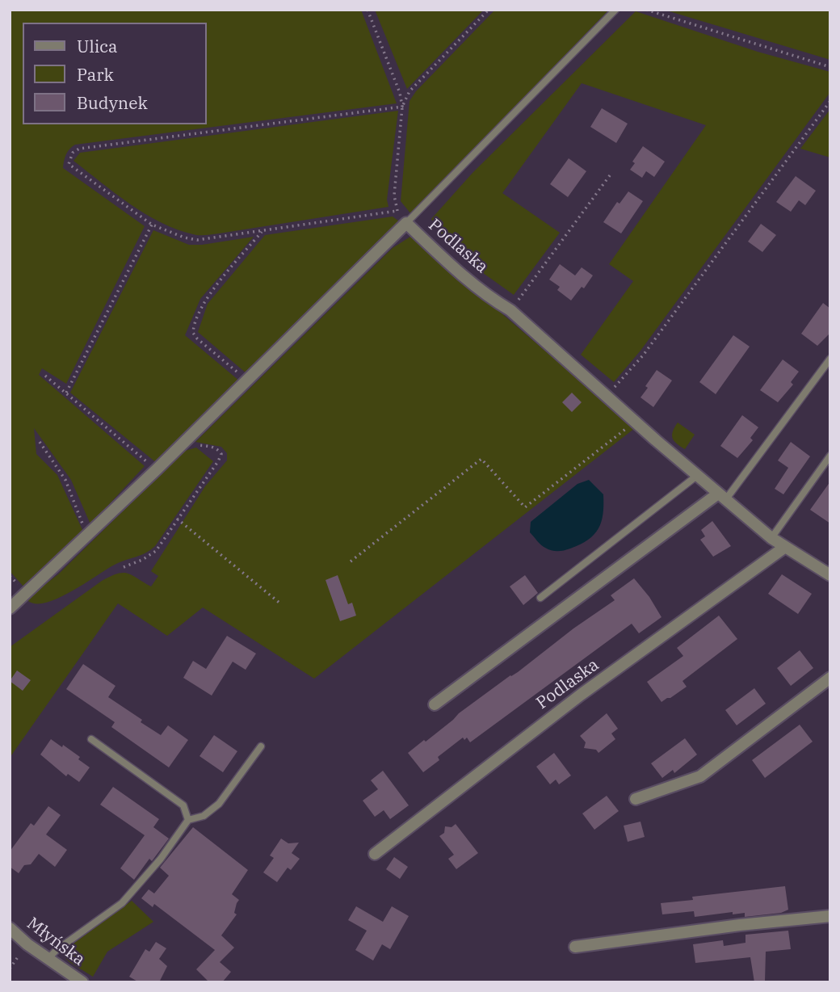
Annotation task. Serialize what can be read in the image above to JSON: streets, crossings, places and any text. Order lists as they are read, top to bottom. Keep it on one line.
{"streets":{"street":["Podlaska","Młyńska"]},"legend":["Ulica","Park","Budynek"]}
